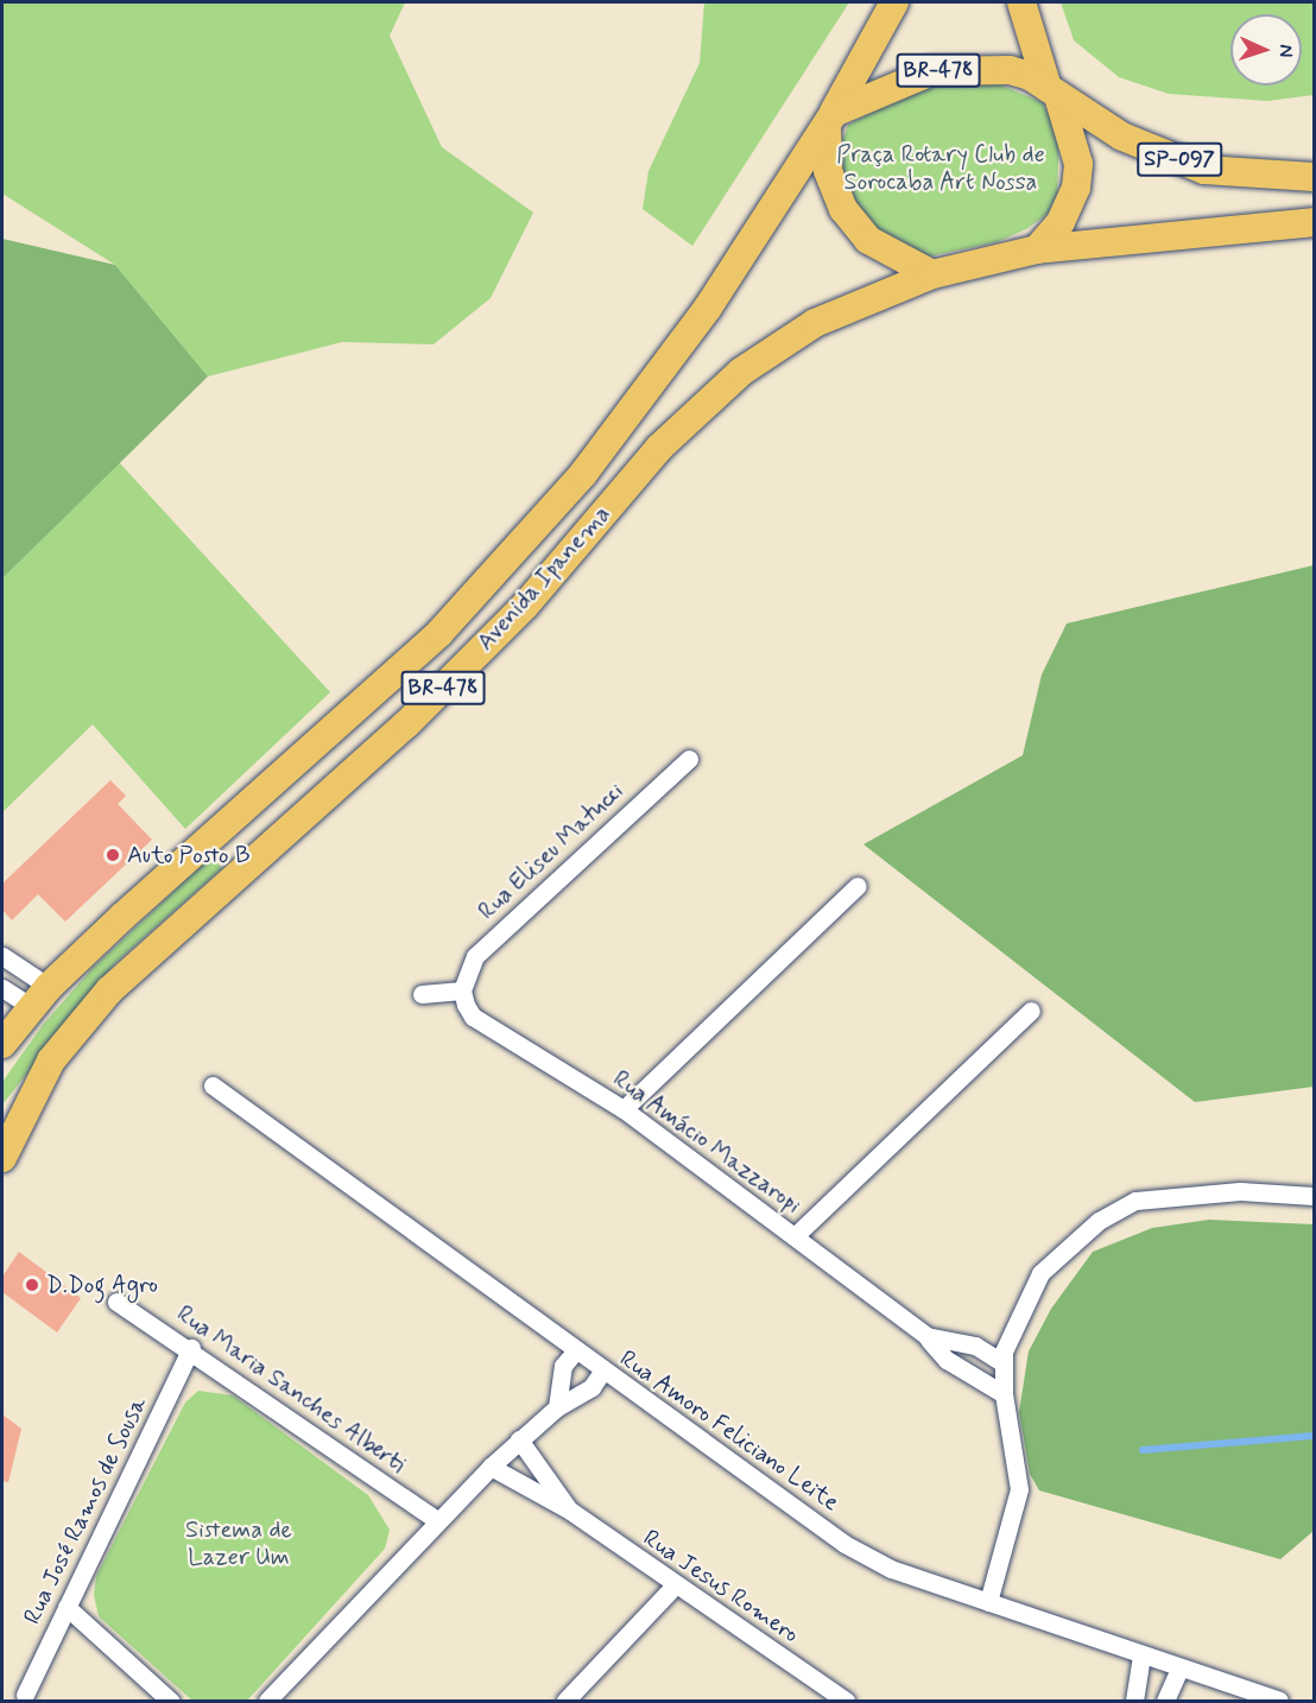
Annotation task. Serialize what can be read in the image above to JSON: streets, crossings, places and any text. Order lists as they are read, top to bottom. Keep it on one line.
{"streets":{"main road":["BR-478","SP-097","Avenida Ipanema"],"street":["Rua Eliseu Matucci","Rua Amácio Mazzaropi","Rua Maria Sanches Alberti","Rua Amoro Feliciano Leite","Rua José Ramos de Sousa","Rua Jesus Romero"]},"crossings":[["BR-478","SP-097"],["BR-478","Avenida Ipanema"],["SP-097","Avenida Ipanema"],["Rua Eliseu Matucci","Rua Amácio Mazzaropi"],["Rua Maria Sanches Alberti","Rua José Ramos de Sousa"]],"parks":["Praça Rotary Club de Sorocaba Art Nossa","Sistema de Lazer Um"],"places":["Auto Posto B","D.Dog Agro"],"north":"right"}
